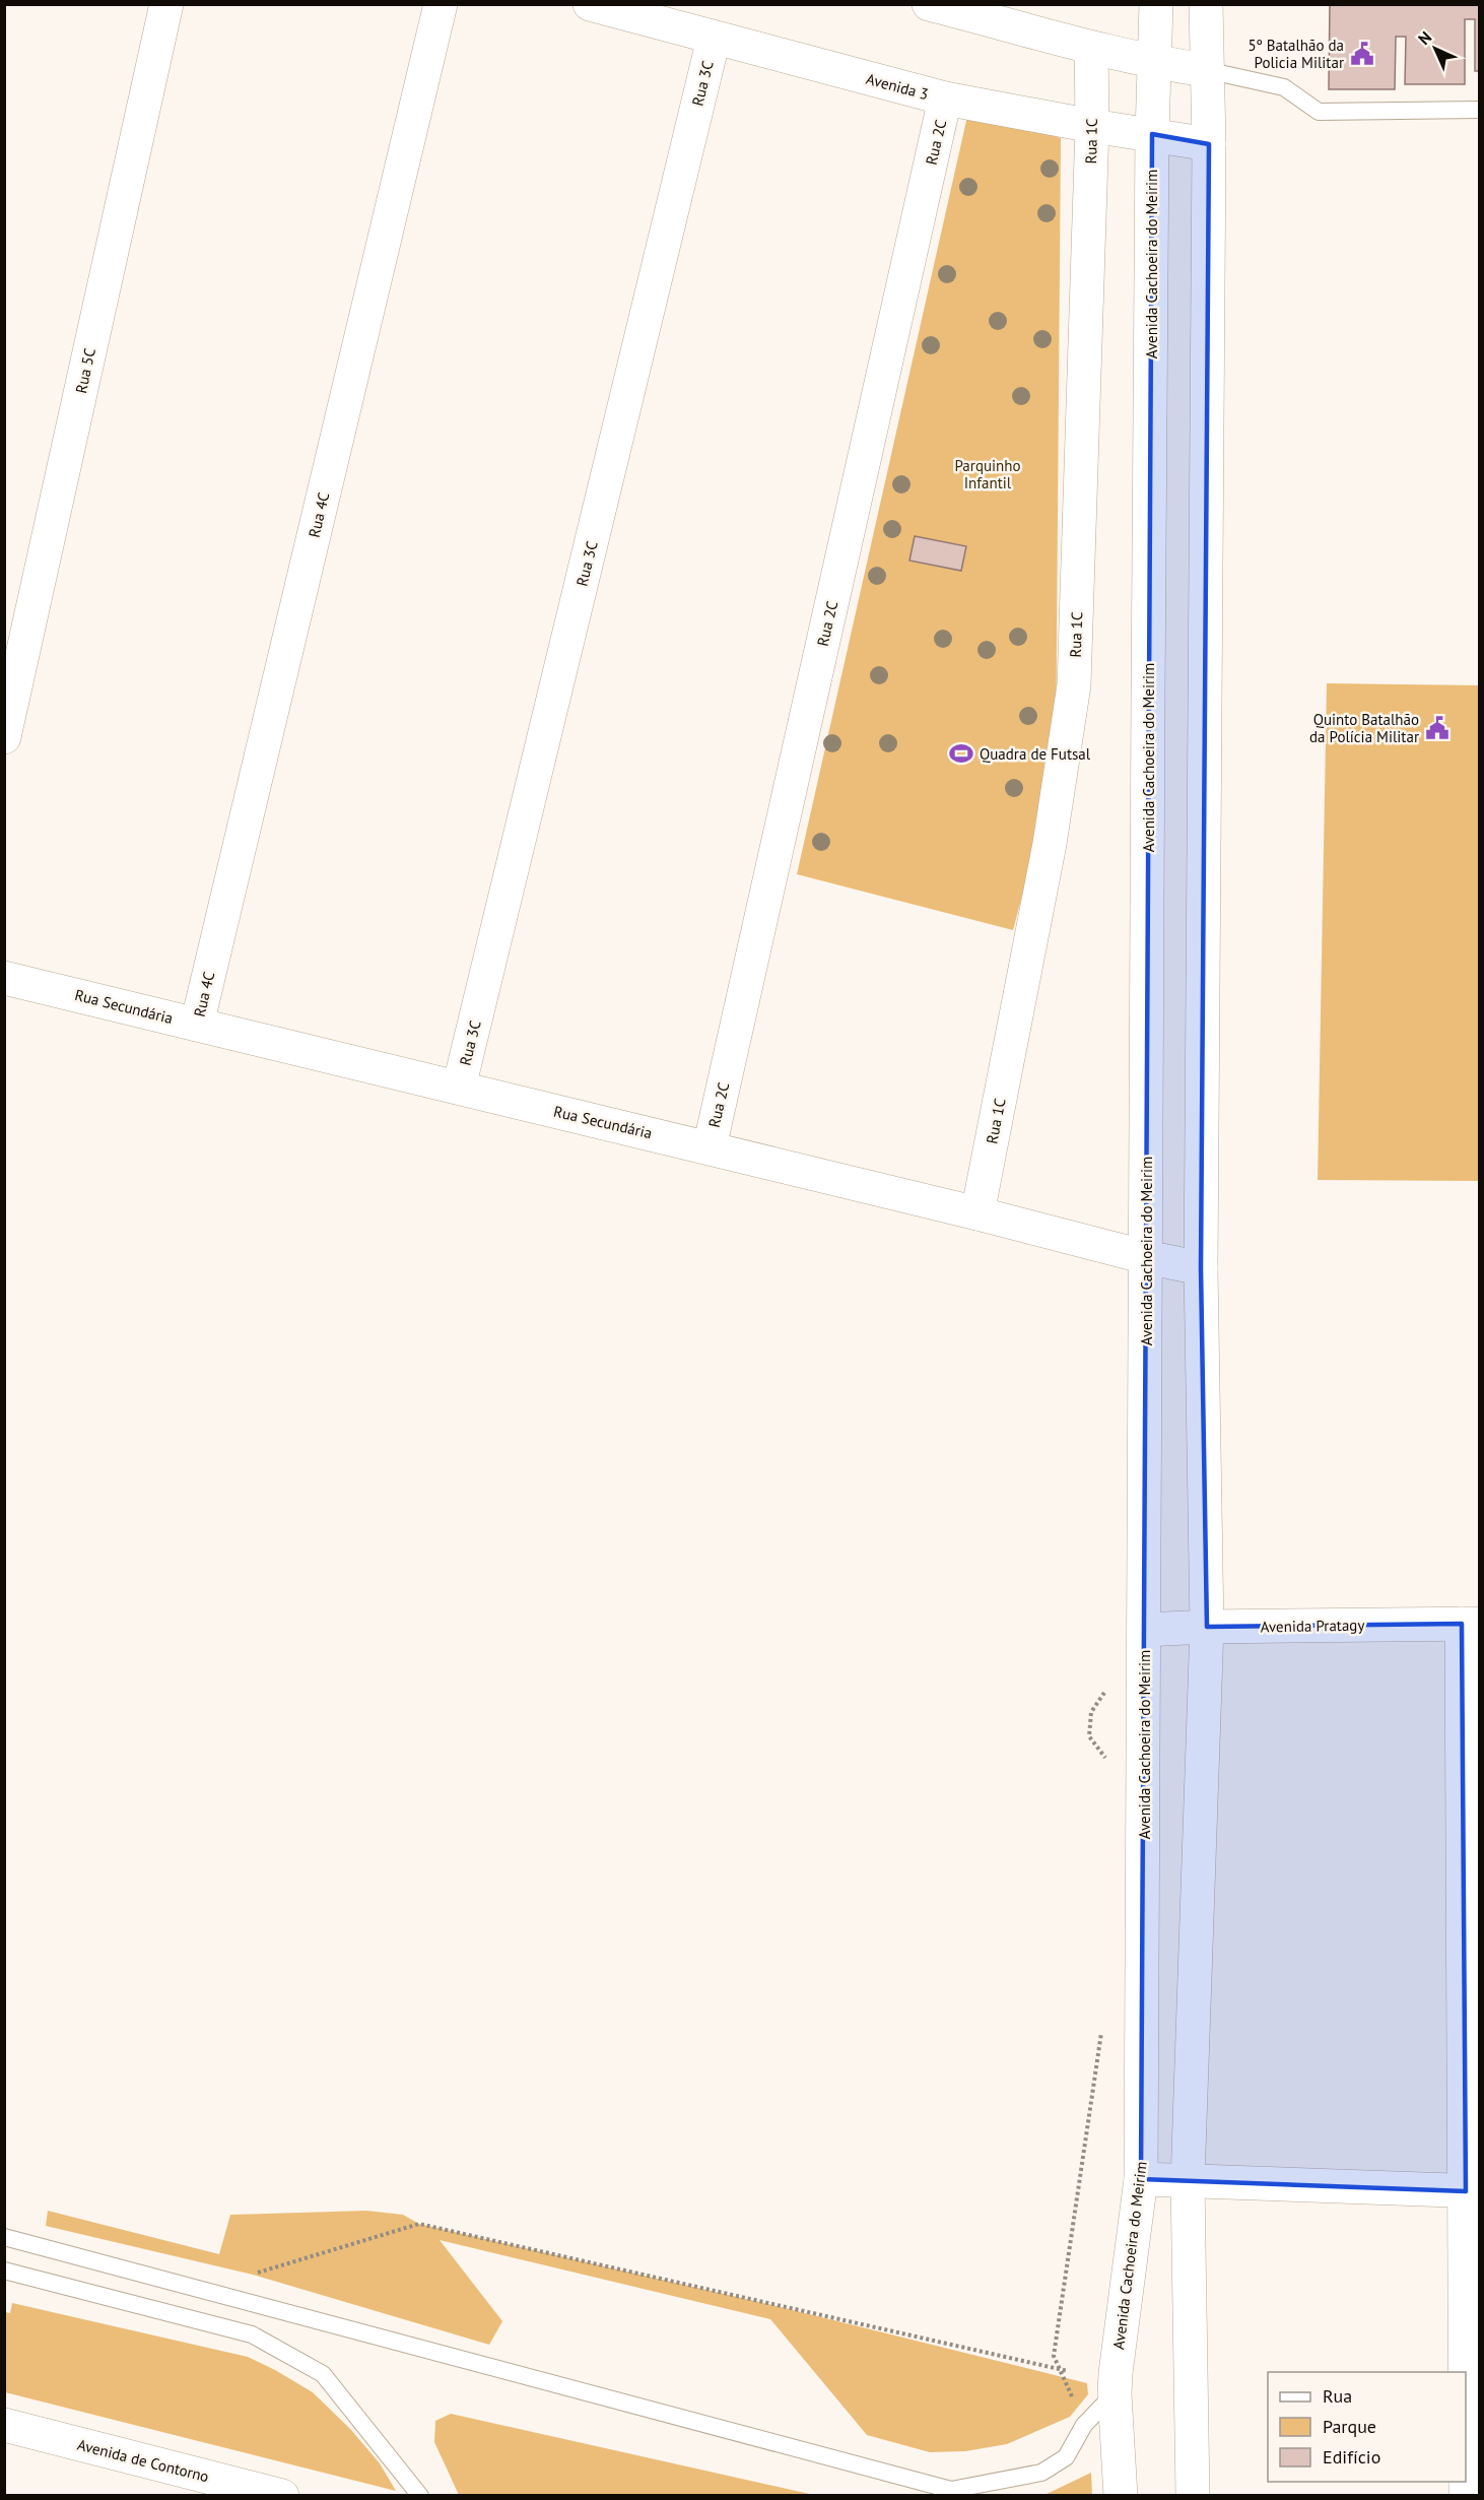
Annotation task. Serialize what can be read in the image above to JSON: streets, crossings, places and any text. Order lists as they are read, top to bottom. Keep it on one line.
{"streets":{"street":["Rua 3C","Avenida 3","Rua 1C","Rua 2C","Avenida Cachoeira do Meirim","Rua 5C","Rua 4C","Rua Secundária","Avenida Pratagy","Avenida de Contorno"]},"crossings":[["Rua 3C","Avenida 3"],["Rua 3C","Rua Secundária"],["Avenida 3","Rua 1C"],["Avenida 3","Rua 2C"],["Avenida 3","Avenida Cachoeira do Meirim"],["Rua 1C","Rua Secundária"],["Rua 2C","Rua Secundária"],["Avenida Cachoeira do Meirim","Rua Secundária"],["Avenida Cachoeira do Meirim","Avenida Pratagy"],["Rua 4C","Rua Secundária"]],"parks":["Parquinho Infantil"],"places":{"public building":["5º Batalhão da Policia Militar","Quinto Batalhão da Polícia Militar"],"sports":["Quadra de Futsal"]},"legend":["Rua","Parque","Edifício"],"north":"top left"}
